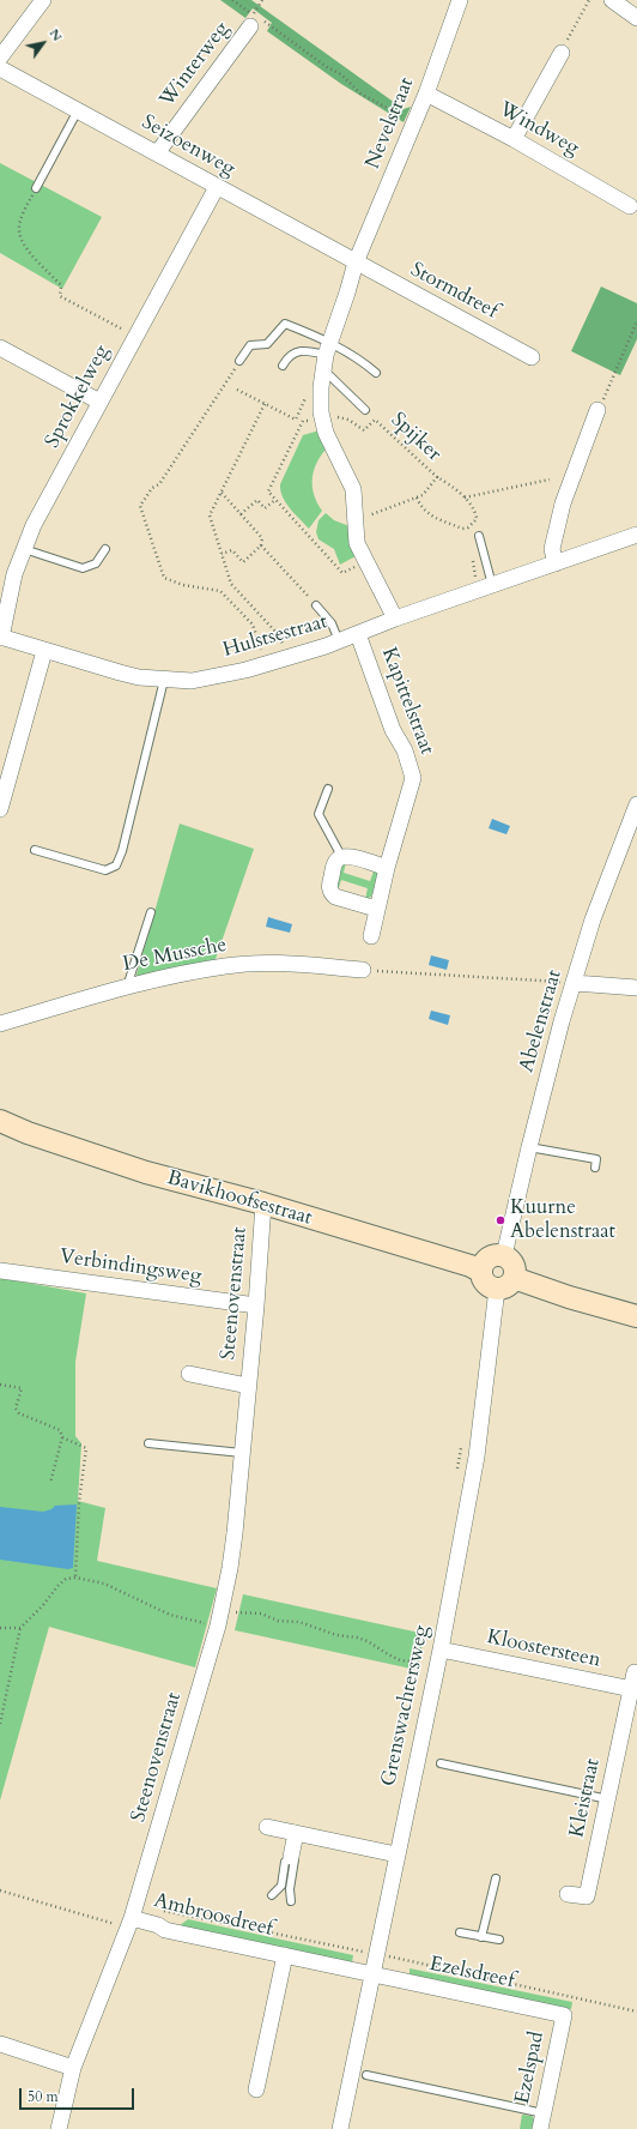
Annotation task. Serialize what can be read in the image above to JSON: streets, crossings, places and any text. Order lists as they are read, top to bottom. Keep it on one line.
{"streets":{"street":["Winterweg","Nevelstraat","Windweg","Seizoenweg","Stormdreef","Sprokkelweg","Hulstsestraat","Kapittelstraat","De Mussche","Abelenstraat","Bavikhoofsestraat","Verbindingsweg","Steenovenstraat","Kloostersteen","Grenswachtersweg","Kleistraat","Ambroosdreef","Ezelsdreef","Ezelspad"],"path":["Spijker"]},"crossings":[["Winterweg","Seizoenweg"],["Nevelstraat","Windweg"],["Nevelstraat","Seizoenweg"],["Nevelstraat","Stormdreef"],["Nevelstraat","Spijker"],["Nevelstraat","Hulstsestraat"],["Seizoenweg","Stormdreef"],["Seizoenweg","Sprokkelweg"],["Sprokkelweg","Hulstsestraat"],["Hulstsestraat","Kapittelstraat"],["Abelenstraat","Bavikhoofsestraat"],["Abelenstraat","Grenswachtersweg"],["Bavikhoofsestraat","Steenovenstraat"],["Bavikhoofsestraat","Grenswachtersweg"],["Verbindingsweg","Steenovenstraat"],["Steenovenstraat","Ambroosdreef"],["Kloostersteen","Grenswachtersweg"],["Kloostersteen","Kleistraat"],["Grenswachtersweg","Ambroosdreef"],["Grenswachtersweg","Ezelsdreef"],["Ambroosdreef","Ezelsdreef"],["Ezelsdreef","Ezelspad"]],"places":["Kuurne Abelenstraat"],"scale_bar":"50 m","north":"top right"}
